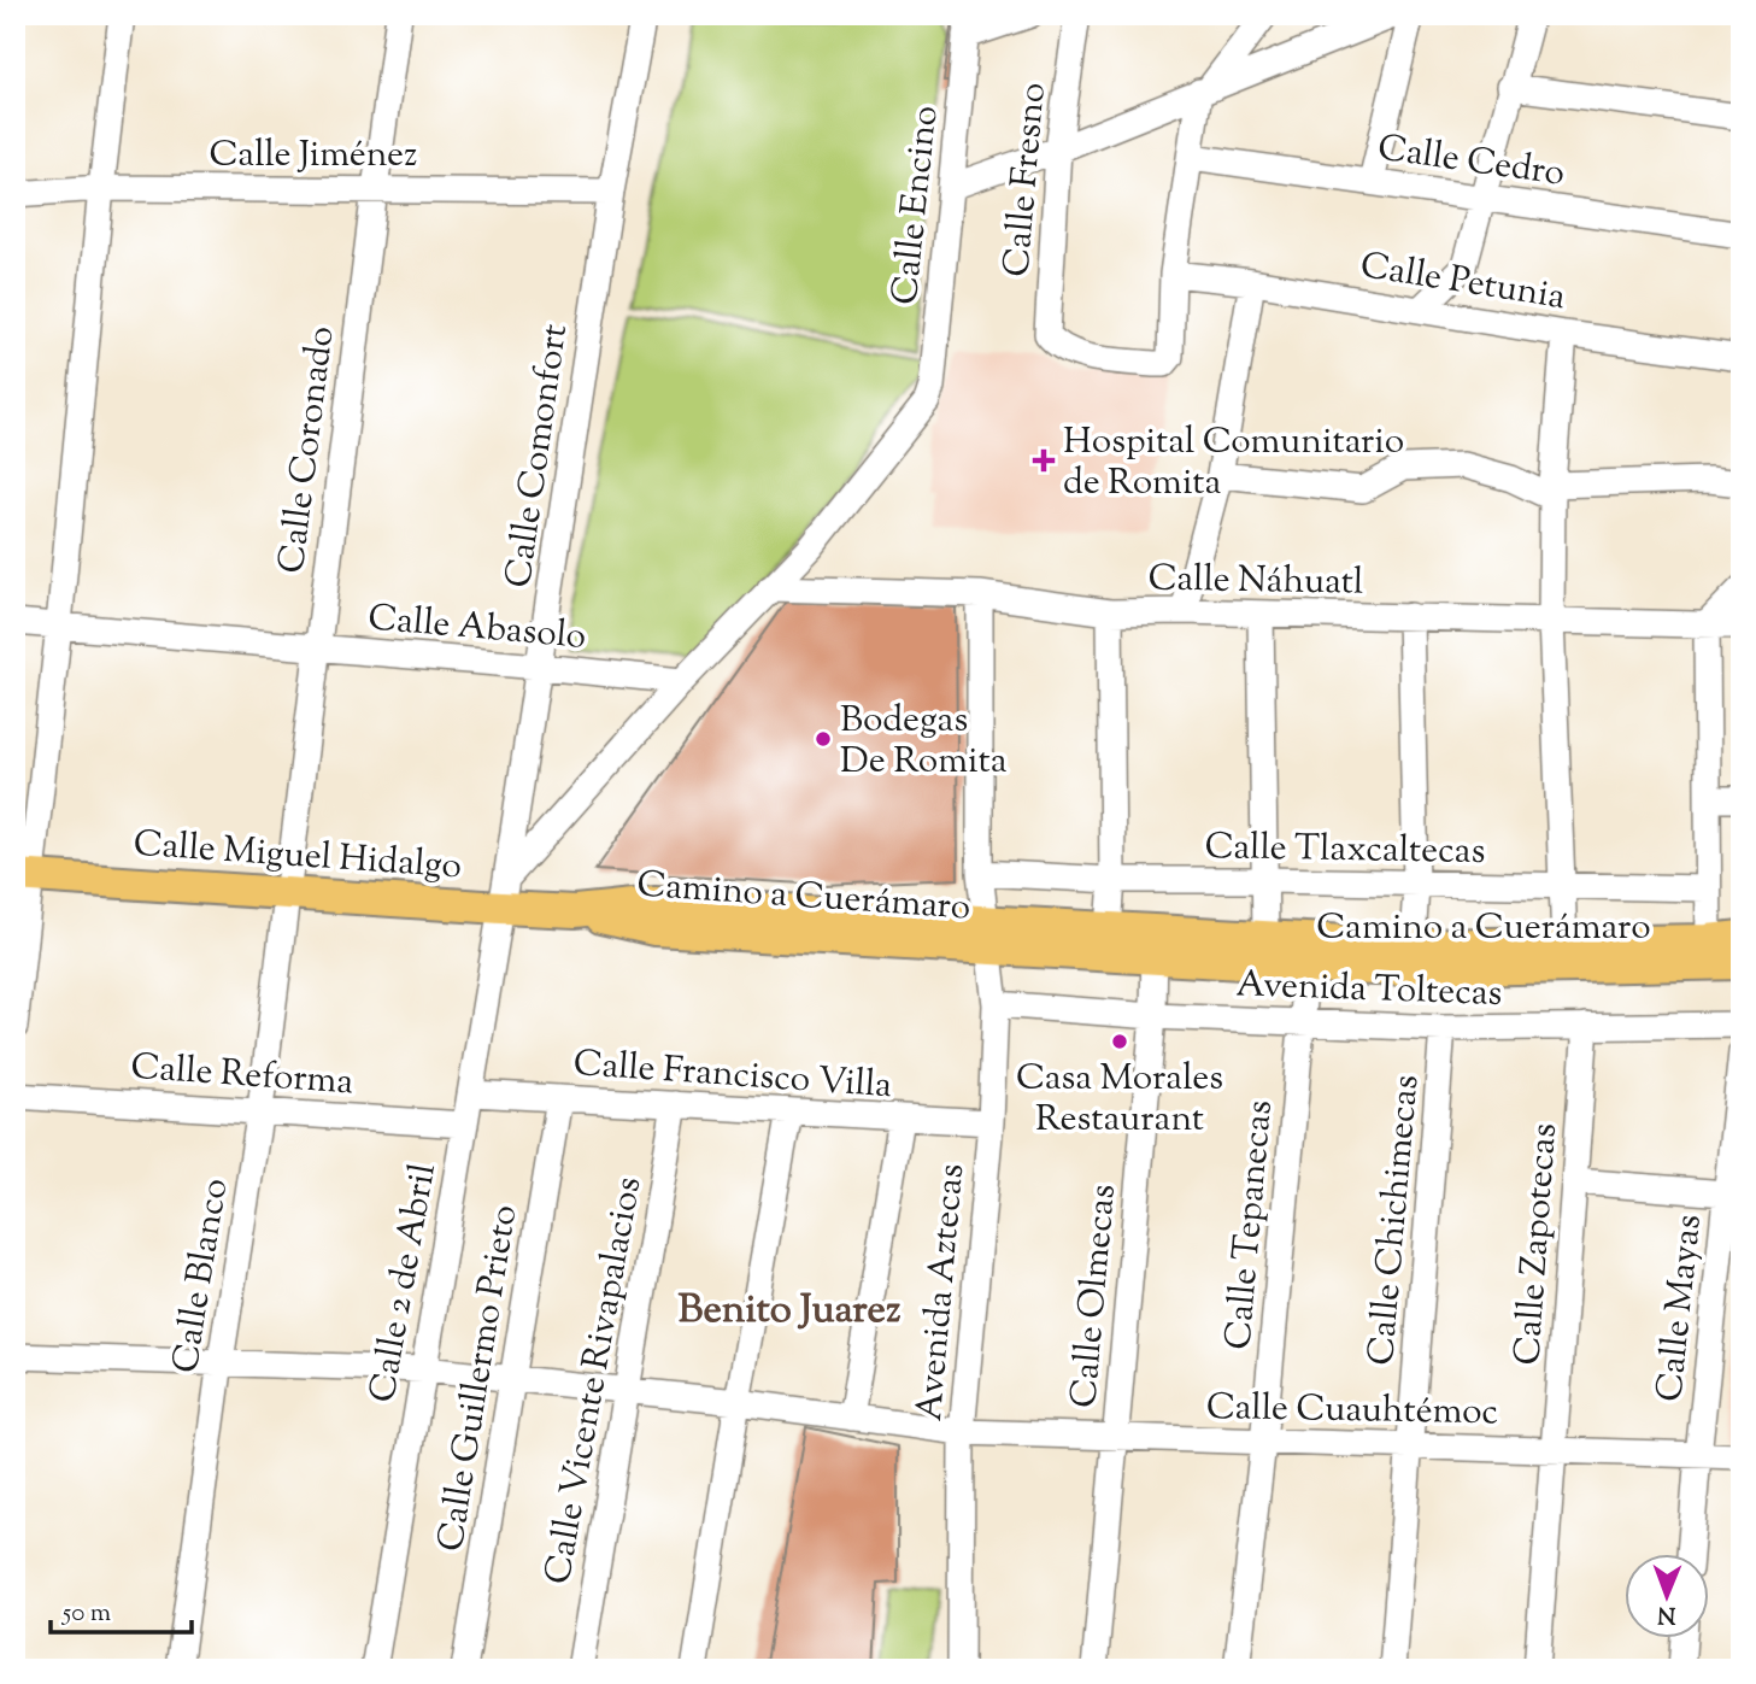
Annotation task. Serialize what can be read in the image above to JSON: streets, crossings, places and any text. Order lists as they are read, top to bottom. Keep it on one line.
{"streets":{"main road":["Calle Miguel Hidalgo","Camino a Cuerámaro"],"street":["Calle Jiménez","Calle Cedro","Calle Fresno","Calle Encino","Calle Petunia","Calle Coronado","Calle Comonfort","Calle Náhuatl","Calle Abasolo","Calle Tlaxcaltecas","Avenida Toltecas","Calle Reforma","Calle Francisco Villa","Calle Chichimecas","Calle Tepanecas","Calle Zapotecas","Calle Blanco","Calle 2 de Abril","Avenida Aztecas","Calle Olmecas","Calle Mayas","Calle Guillermo Prieto","Calle Vicente Rivapalacios","Calle Cuauhtémoc"]},"crossings":[["Calle Jiménez","Calle Coronado"],["Calle Jiménez","Calle Comonfort"],["Calle Fresno","Calle Petunia"],["Calle Coronado","Calle Abasolo"],["Calle Coronado","Calle Miguel Hidalgo"],["Calle Coronado","Calle Blanco"],["Calle Comonfort","Calle Abasolo"],["Calle Comonfort","Calle Miguel Hidalgo"],["Calle Comonfort","Calle 2 de Abril"],["Calle Náhuatl","Avenida Aztecas"],["Calle Tlaxcaltecas","Avenida Aztecas"],["Calle Miguel Hidalgo","Camino a Cuerámaro"],["Calle Miguel Hidalgo","Calle Blanco"],["Calle Miguel Hidalgo","Calle 2 de Abril"],["Camino a Cuerámaro","Calle Tepanecas"],["Camino a Cuerámaro","Avenida Aztecas"],["Camino a Cuerámaro","Calle Olmecas"],["Avenida Toltecas","Calle Chichimecas"],["Avenida Toltecas","Calle Tepanecas"],["Avenida Toltecas","Calle Zapotecas"],["Avenida Toltecas","Avenida Aztecas"],["Avenida Toltecas","Calle Olmecas"],["Calle Reforma","Calle Blanco"],["Calle Reforma","Calle 2 de Abril"],["Calle Francisco Villa","Calle 2 de Abril"],["Calle Francisco Villa","Avenida Aztecas"],["Calle Francisco Villa","Calle Guillermo Prieto"],["Calle Francisco Villa","Calle Vicente Rivapalacios"],["Calle Chichimecas","Calle Cuauhtémoc"],["Calle Tepanecas","Calle Cuauhtémoc"],["Calle Zapotecas","Calle Cuauhtémoc"],["Calle Blanco","Calle Cuauhtémoc"],["Calle 2 de Abril","Calle Cuauhtémoc"],["Avenida Aztecas","Calle Cuauhtémoc"],["Calle Olmecas","Calle Cuauhtémoc"],["Calle Mayas","Calle Cuauhtémoc"],["Calle Guillermo Prieto","Calle Cuauhtémoc"],["Calle Vicente Rivapalacios","Calle Cuauhtémoc"]],"districts":["Benito Juarez"],"places":{"health":["Hospital Comunitario de Romita"],"other":["Bodegas De Romita","Casa Morales Restaurant"]},"scale_bar":"50 m","north":"bottom"}
